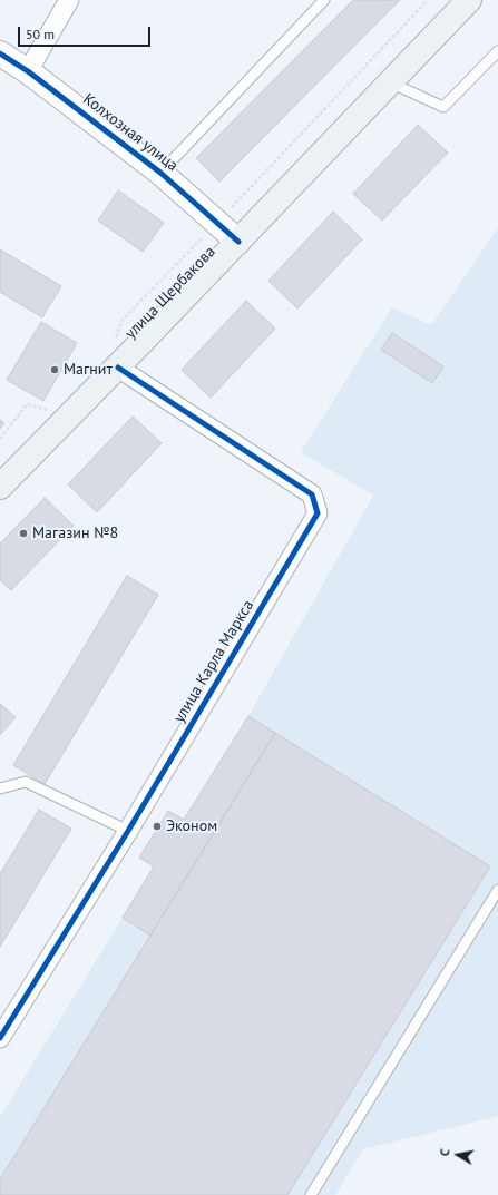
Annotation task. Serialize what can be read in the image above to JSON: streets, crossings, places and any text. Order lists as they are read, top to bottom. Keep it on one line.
{"streets":{"main road":["улица Щербакова"],"street":["Колхозная улица","улица Карла Маркса"]},"crossings":[["Колхозная улица","улица Щербакова"],["улица Щербакова","улица Карла Маркса"]],"places":["Магнит","Магазин №8","Эконом"],"scale_bar":"50 m","north":"left"}
